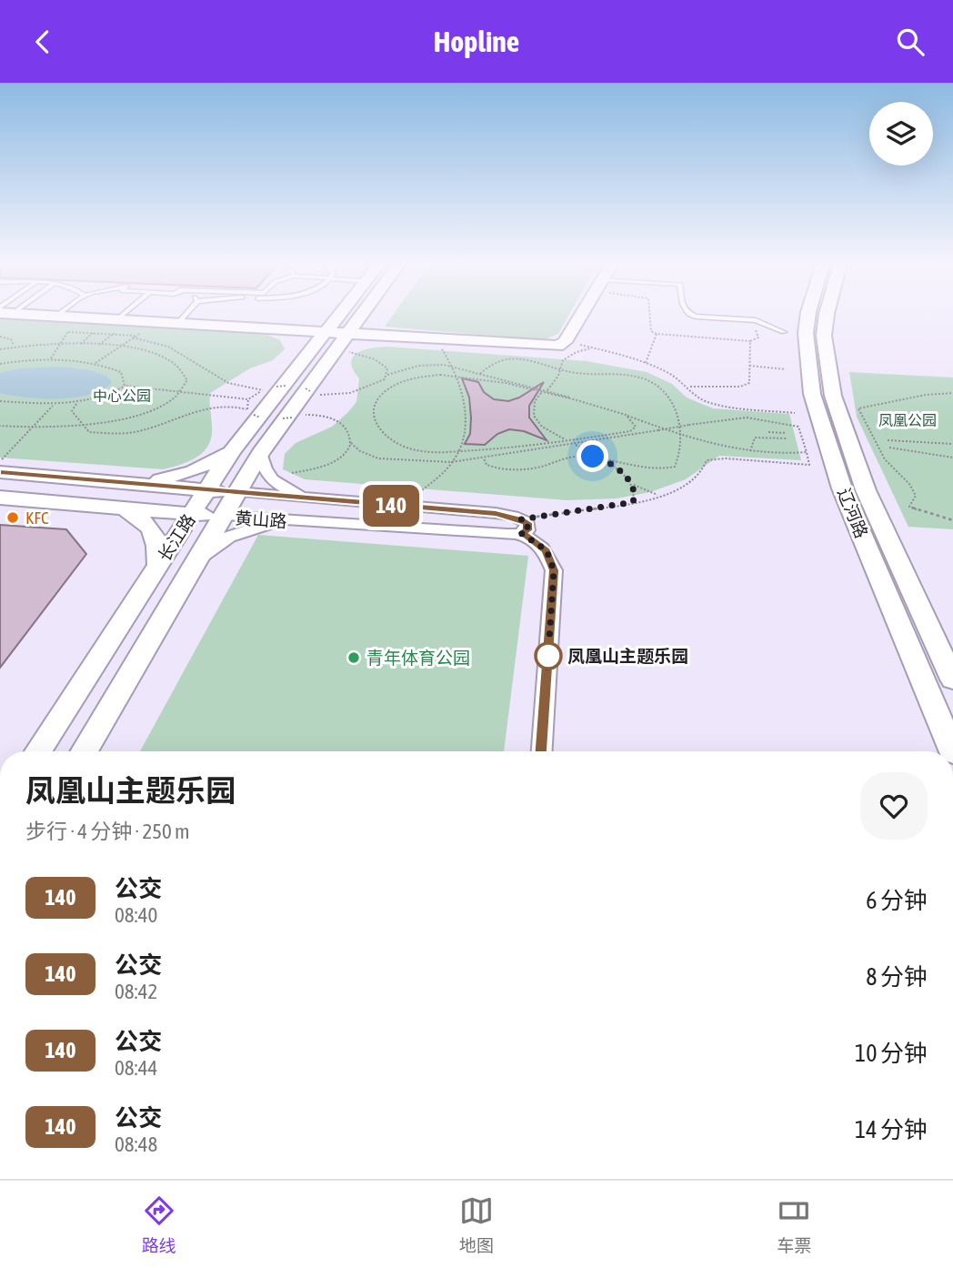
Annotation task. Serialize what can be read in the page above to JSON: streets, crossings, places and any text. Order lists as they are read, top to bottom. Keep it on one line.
{"streets":{"main road":["辽河路","黄山路","长江路"]},"crossings":[["黄山路","长江路"]],"parks":["中心公园","凤凰公园"],"places":["KFC","凤凰山主题乐园","青年体育公园"],"lines":["bus line 140"],"page":{"header":"Hopline","on_map":"140","heading":["凤凰山主题乐园","步行 · 4 分钟 · 250 m"],"list":[{"mark":"140","name":"公交","note":"08:40","value":"6 分钟"},{"mark":"140","name":"公交","note":"08:42","value":"8 分钟"},{"mark":"140","name":"公交","note":"08:44","value":"10 分钟"},{"mark":"140","name":"公交","note":"08:48","value":"14 分钟"}],"tabs":["路线","地图","车票"]}}
